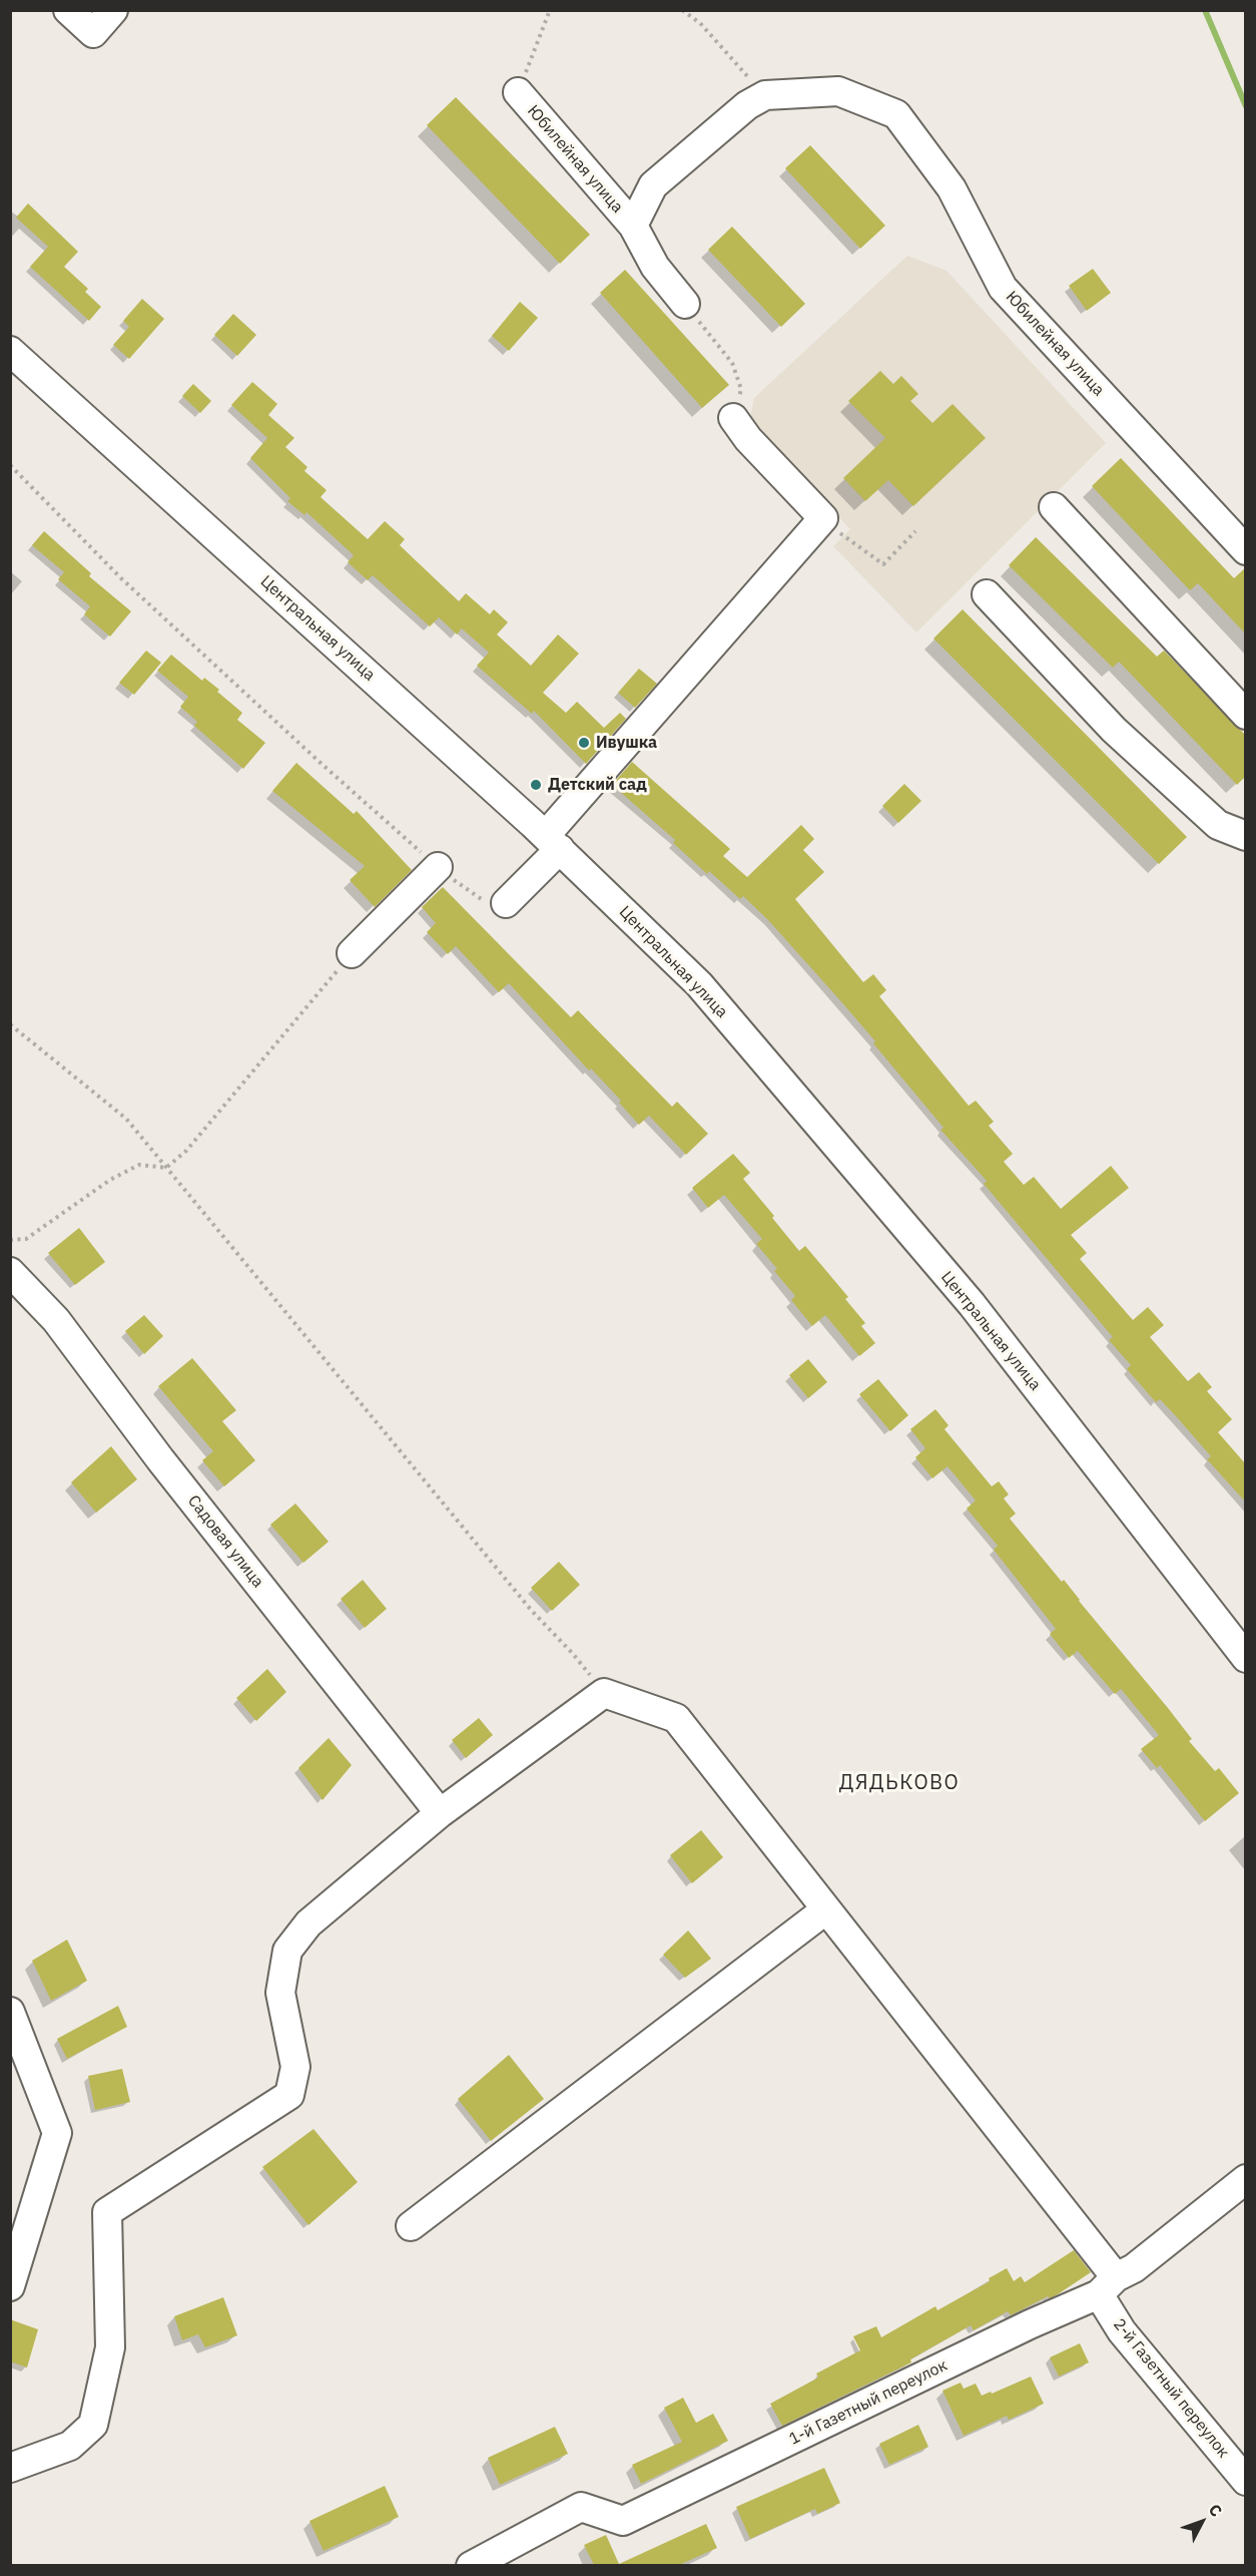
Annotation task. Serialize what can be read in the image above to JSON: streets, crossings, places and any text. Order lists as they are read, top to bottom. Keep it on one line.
{"streets":{"street":["Юбилейная улица","Центральная улица","Садовая улица","2-й Газетный переулок","1-й Газетный переулок"]},"crossings":[["2-й Газетный переулок","1-й Газетный переулок"]],"districts":["ДЯДЬКОВО"],"places":["Ивушка","Детский сад"],"north":"top right"}
